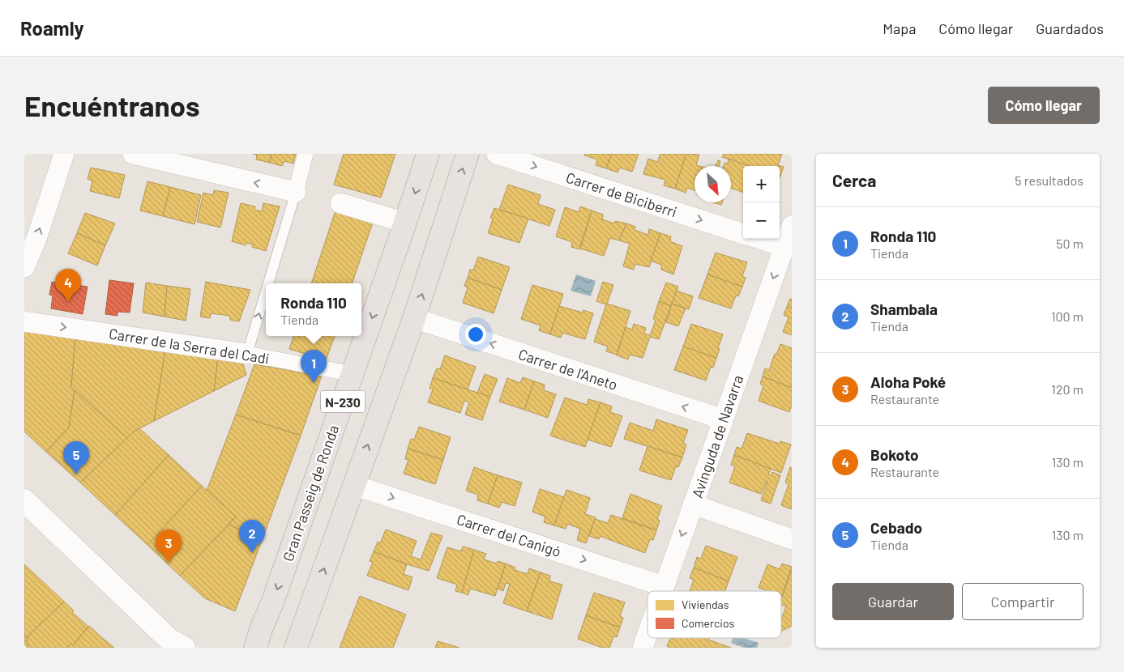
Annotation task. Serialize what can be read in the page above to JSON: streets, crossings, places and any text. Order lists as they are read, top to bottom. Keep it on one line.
{"streets":{"main road":["N-230","Gran Passeig de Ronda"],"street":["Carrer de Biciberri","Carrer de la Serra del Cadí","Carrer de l'Aneto","Avinguda de Navarra","Carrer del Canigó"]},"crossings":[["Carrer de la Serra del Cadí","Gran Passeig de Ronda"],["Carrer de l'Aneto","N-230"],["Carrer de l'Aneto","Avinguda de Navarra"],["N-230","Carrer del Canigó"],["Avinguda de Navarra","Carrer del Canigó"]],"one_way":["Carrer de Biciberri","Carrer de l'Aneto","Avinguda de Navarra","Carrer del Canigó"],"legend":["Viviendas","Comercios"],"north":"bottom right","page":{"header":"Roamly","nav":["Mapa","Cómo llegar","Guardados"],"buttons":["Cómo llegar",["Guardar","Compartir"]],"title":"Encuéntranos","heading":["Cerca","5 resultados"],"map_buttons":["+","−"],"list":[{"mark":"1","name":"Ronda 110","note":"Tienda","value":"50 m"},{"mark":"2","name":"Shambala","note":"Tienda","value":"100 m"},{"mark":"3","name":"Aloha Poké","note":"Restaurante","value":"120 m"},{"mark":"4","name":"Bokoto","note":"Restaurante","value":"130 m"},{"mark":"5","name":"Cebado","note":"Tienda","value":"130 m"}],"pins":["4","1","5","2","3"],"popup":["Ronda 110","Tienda"]}}
